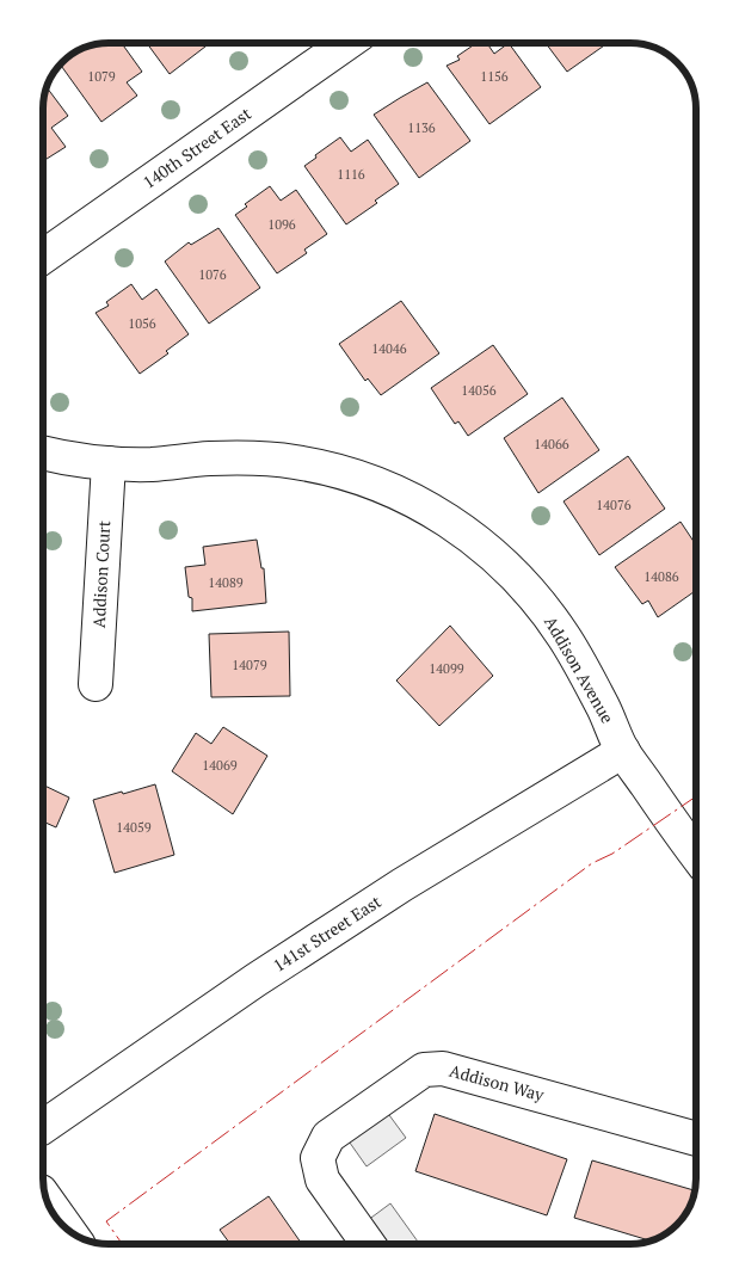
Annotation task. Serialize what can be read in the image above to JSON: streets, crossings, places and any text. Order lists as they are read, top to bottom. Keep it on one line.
{"streets":{"street":["140th Street East","Addison Court","Addison Avenue","141st Street East","Addison Way"]},"crossings":[["Addison Court","Addison Avenue"],["Addison Avenue","141st Street East"]],"house_numbers":["1079","1156","1136","1116","1096","1076","1056","14046","14056","14066","14076","14086","14089","14079","14099","14069","14059"]}
